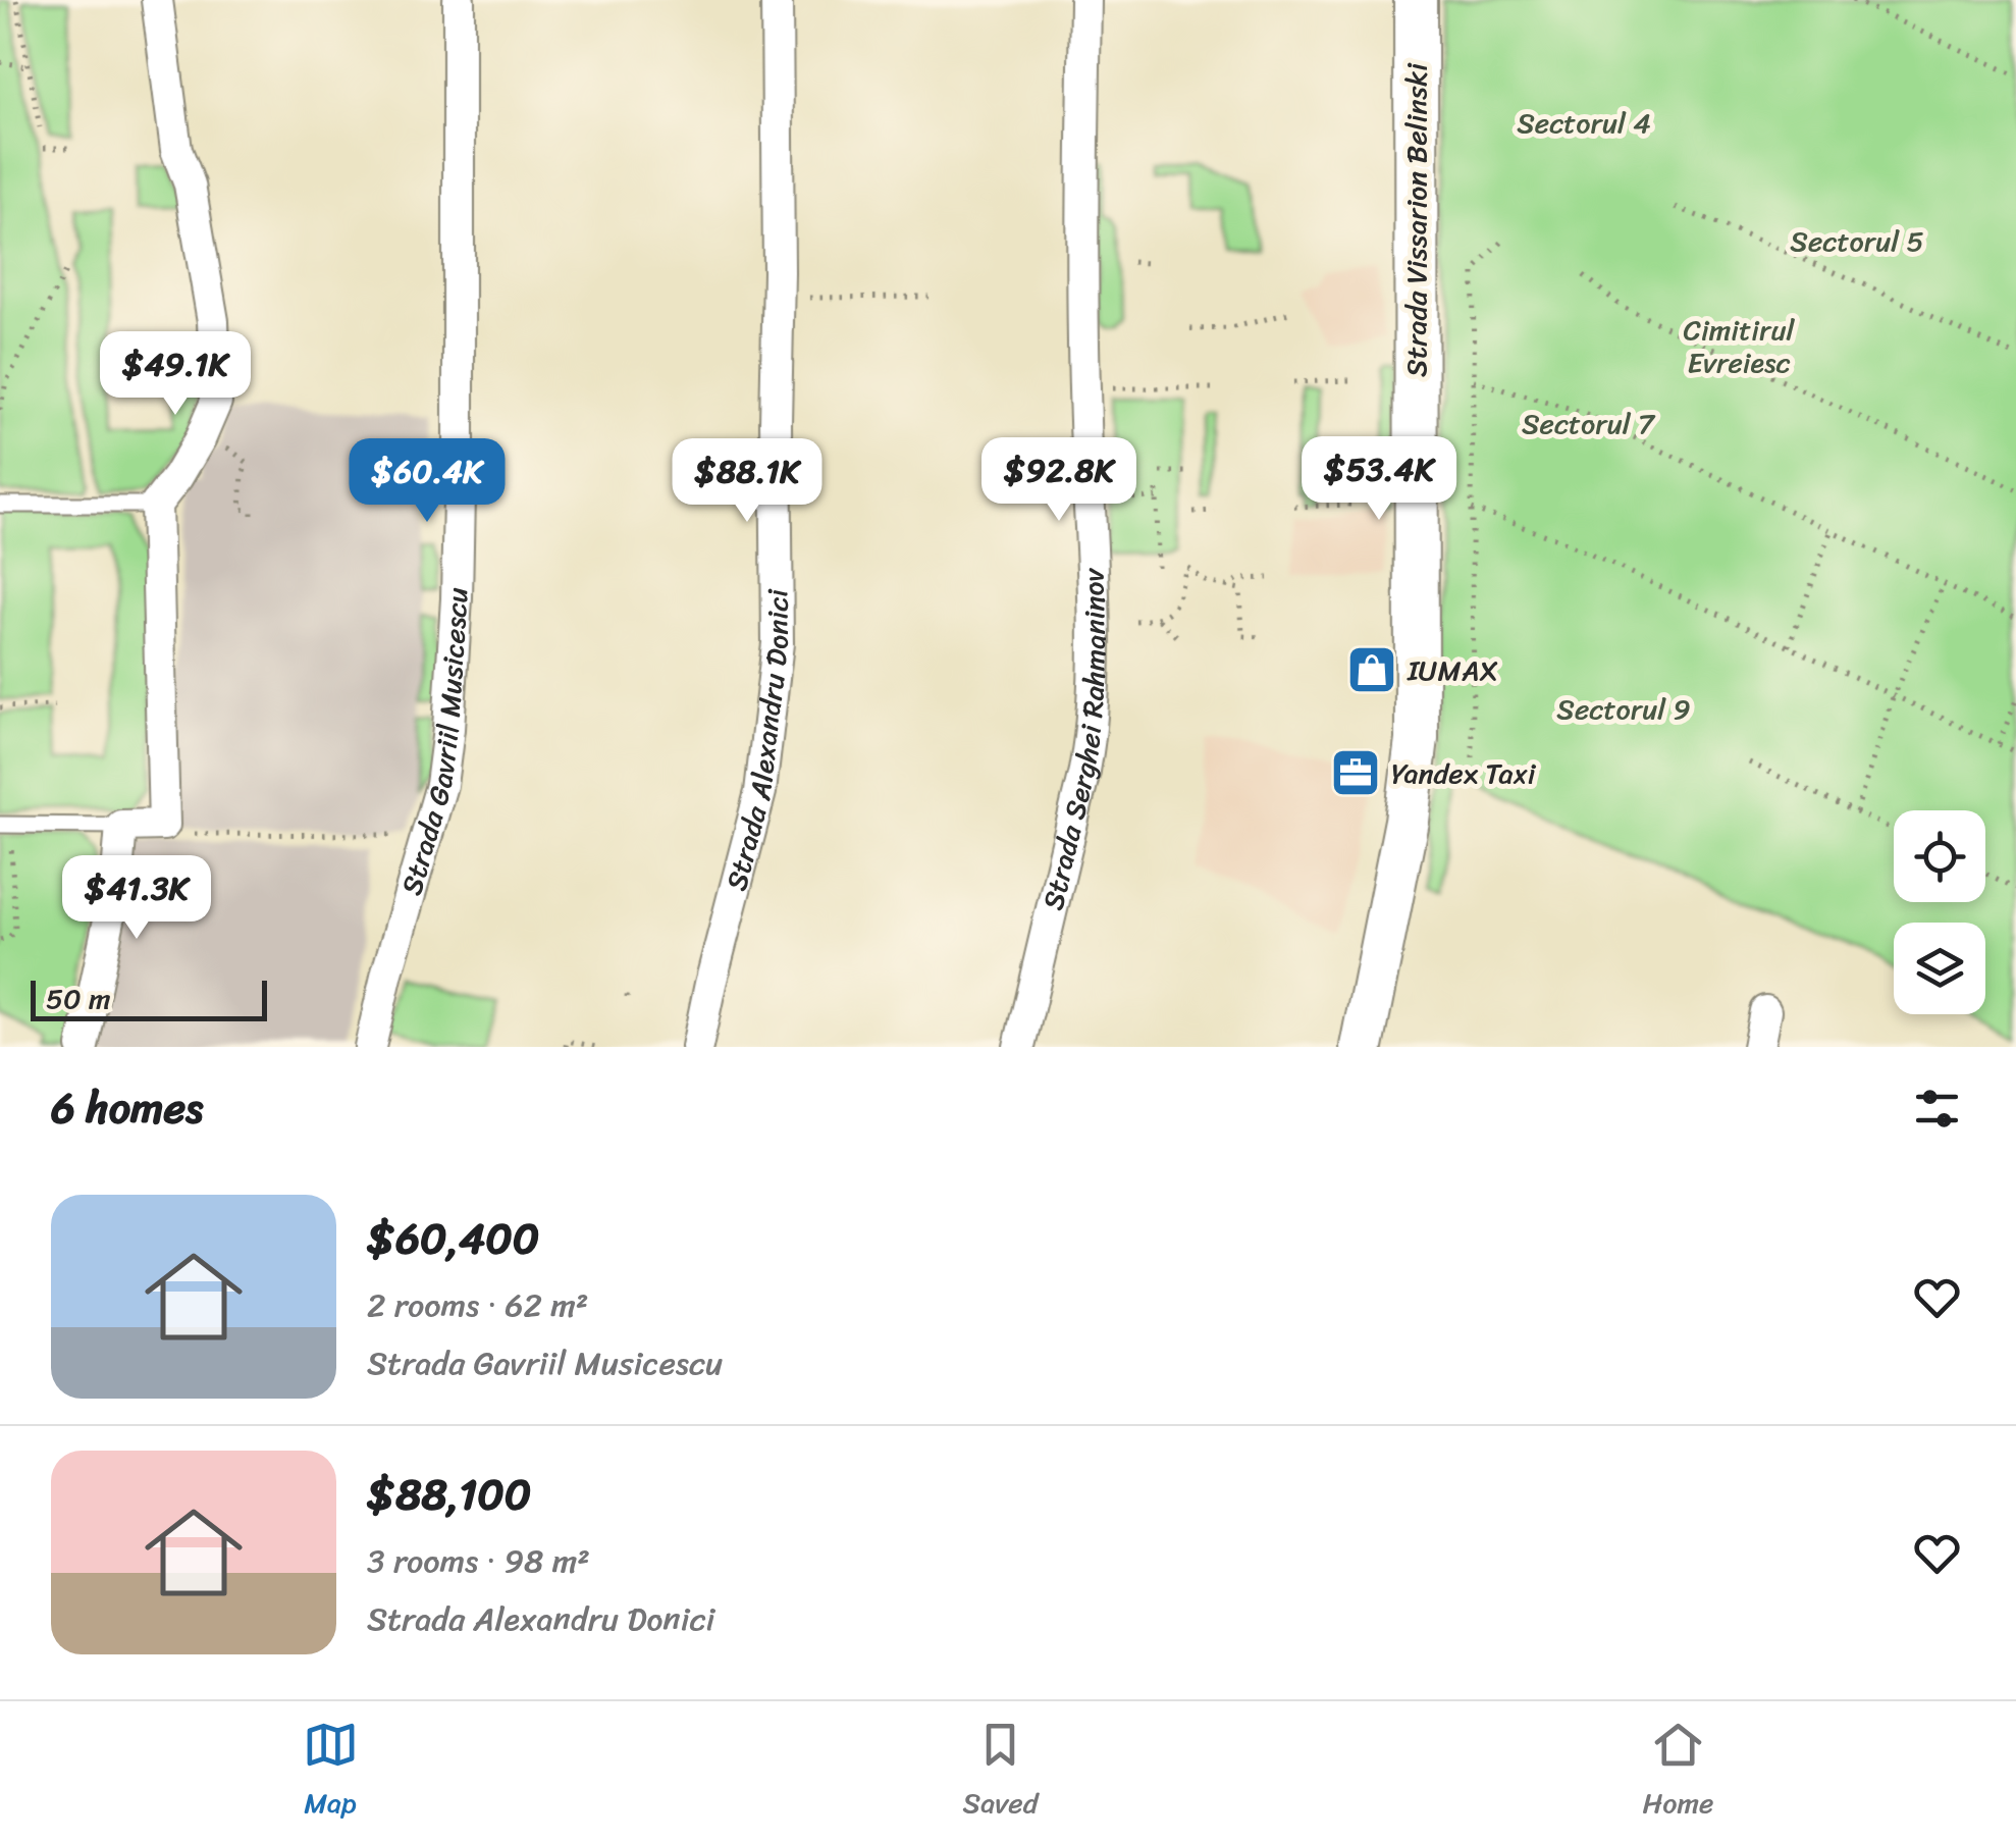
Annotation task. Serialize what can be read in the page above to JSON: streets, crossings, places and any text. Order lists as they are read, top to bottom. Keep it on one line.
{"streets":{"main road":["Strada Vissarion Belinski"],"street":["Strada Alexandru Donici","Strada Serghei Rahmaninov","Strada Gavriil Musicescu"]},"parks":["Sectorul 4","Sectorul 5","Cimitirul Evreiesc","Sectorul 7","Sectorul 9"],"places":{"shop":["IUMAX"],"office":["Yandex Taxi"]},"scale_bar":"50 m","page":{"price":["$49.1K","$53.4K","$92.8K","$60.4K","$88.1K","$41.3K"],"scale":"50 m","heading":"6 homes","list":[{"name":"$60,400","note":"2 rooms · 62 m² · Strada Gavriil Musicescu"},{"name":"$88,100","note":"3 rooms · 98 m² · Strada Alexandru Donici"}],"tabs":["Map","Saved","Home"]}}
